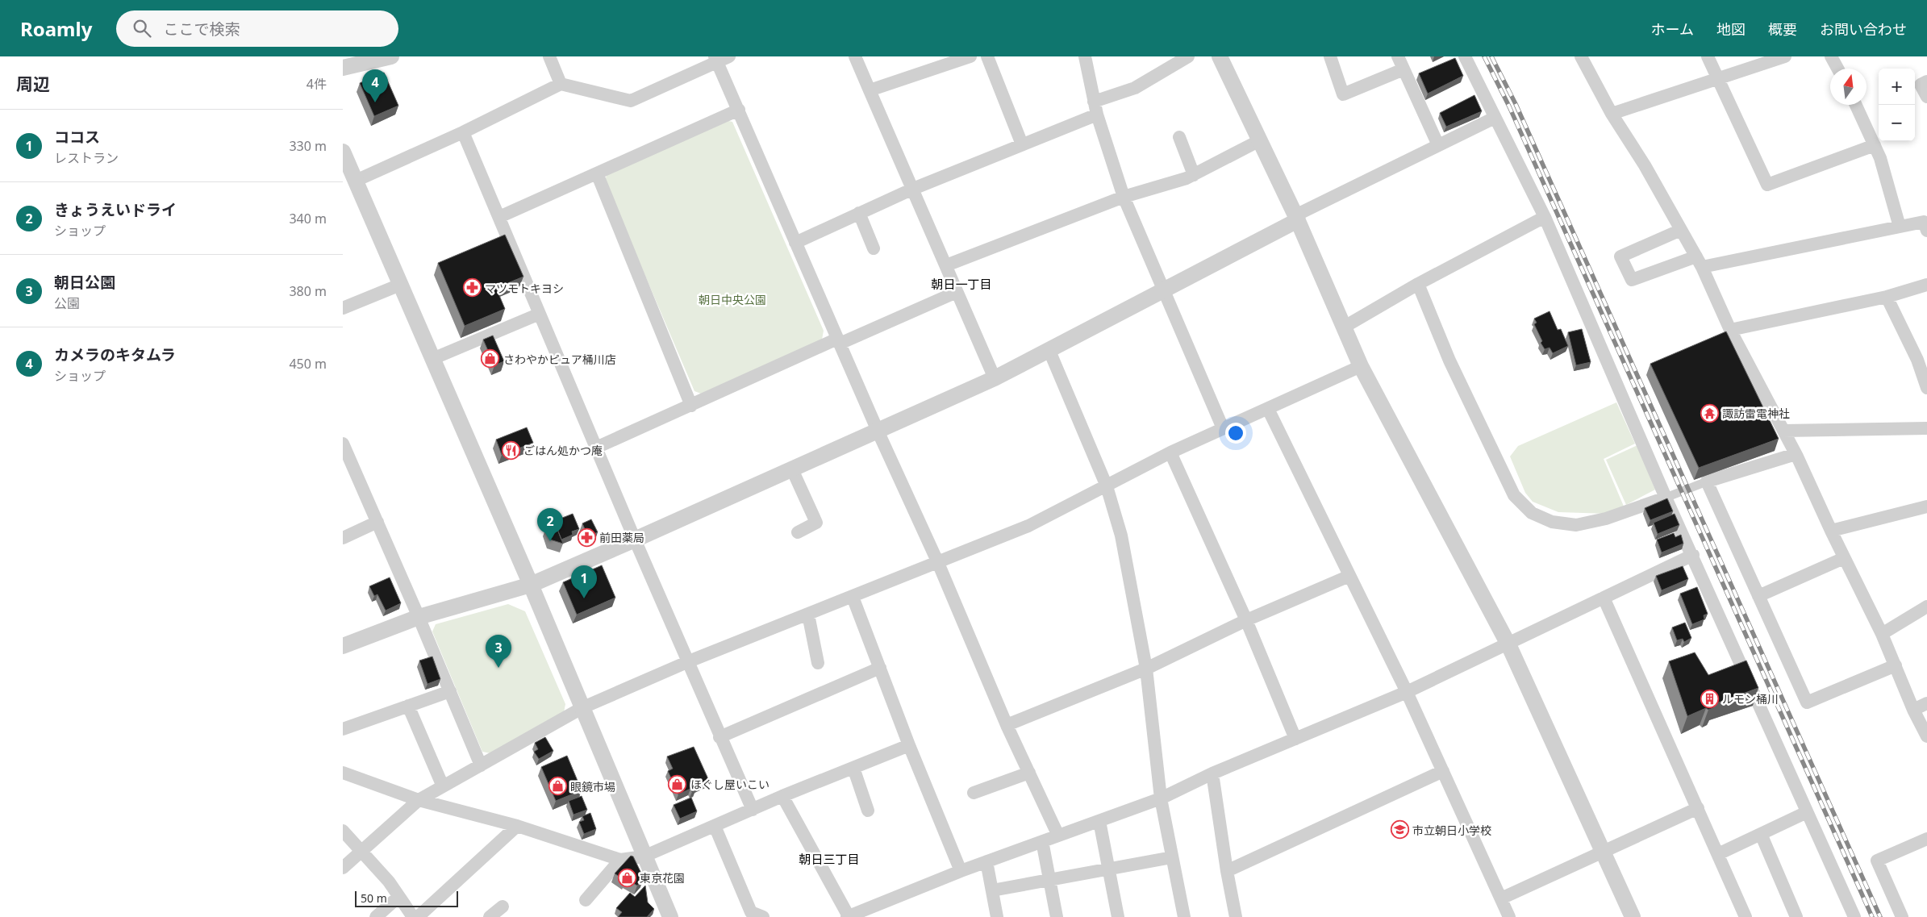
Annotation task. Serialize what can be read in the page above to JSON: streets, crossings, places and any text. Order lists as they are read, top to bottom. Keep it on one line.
{"districts":["朝日一丁目","朝日三丁目"],"parks":["朝日中央公園"],"places":{"pharmacy":["マツモトキヨシ","前田薬局"],"shop":["さわやかピュア桶川店","ほぐし屋いこい","眼鏡市場","東京花園"],"temple":["諏訪雷電神社"],"restaurant":["ごはん処かつ庵"],"building":["ルモン桶川"],"school or university":["市立朝日小学校"]},"scale_bar":"50 m","north":"top","page":{"header":"Roamly","search":"ここで検索","nav":["ホーム","地図","概要","お問い合わせ"],"heading":["周辺","4件"],"map_buttons":["+","−"],"pins":["4","2","1","3"],"list":[{"mark":"1","name":"ココス","note":"レストラン","value":"330 m"},{"mark":"2","name":"きょうえいドライ","note":"ショップ","value":"340 m"},{"mark":"3","name":"朝日公園","note":"公園","value":"380 m"},{"mark":"4","name":"カメラのキタムラ","note":"ショップ","value":"450 m"}],"scale":"50 m"}}
